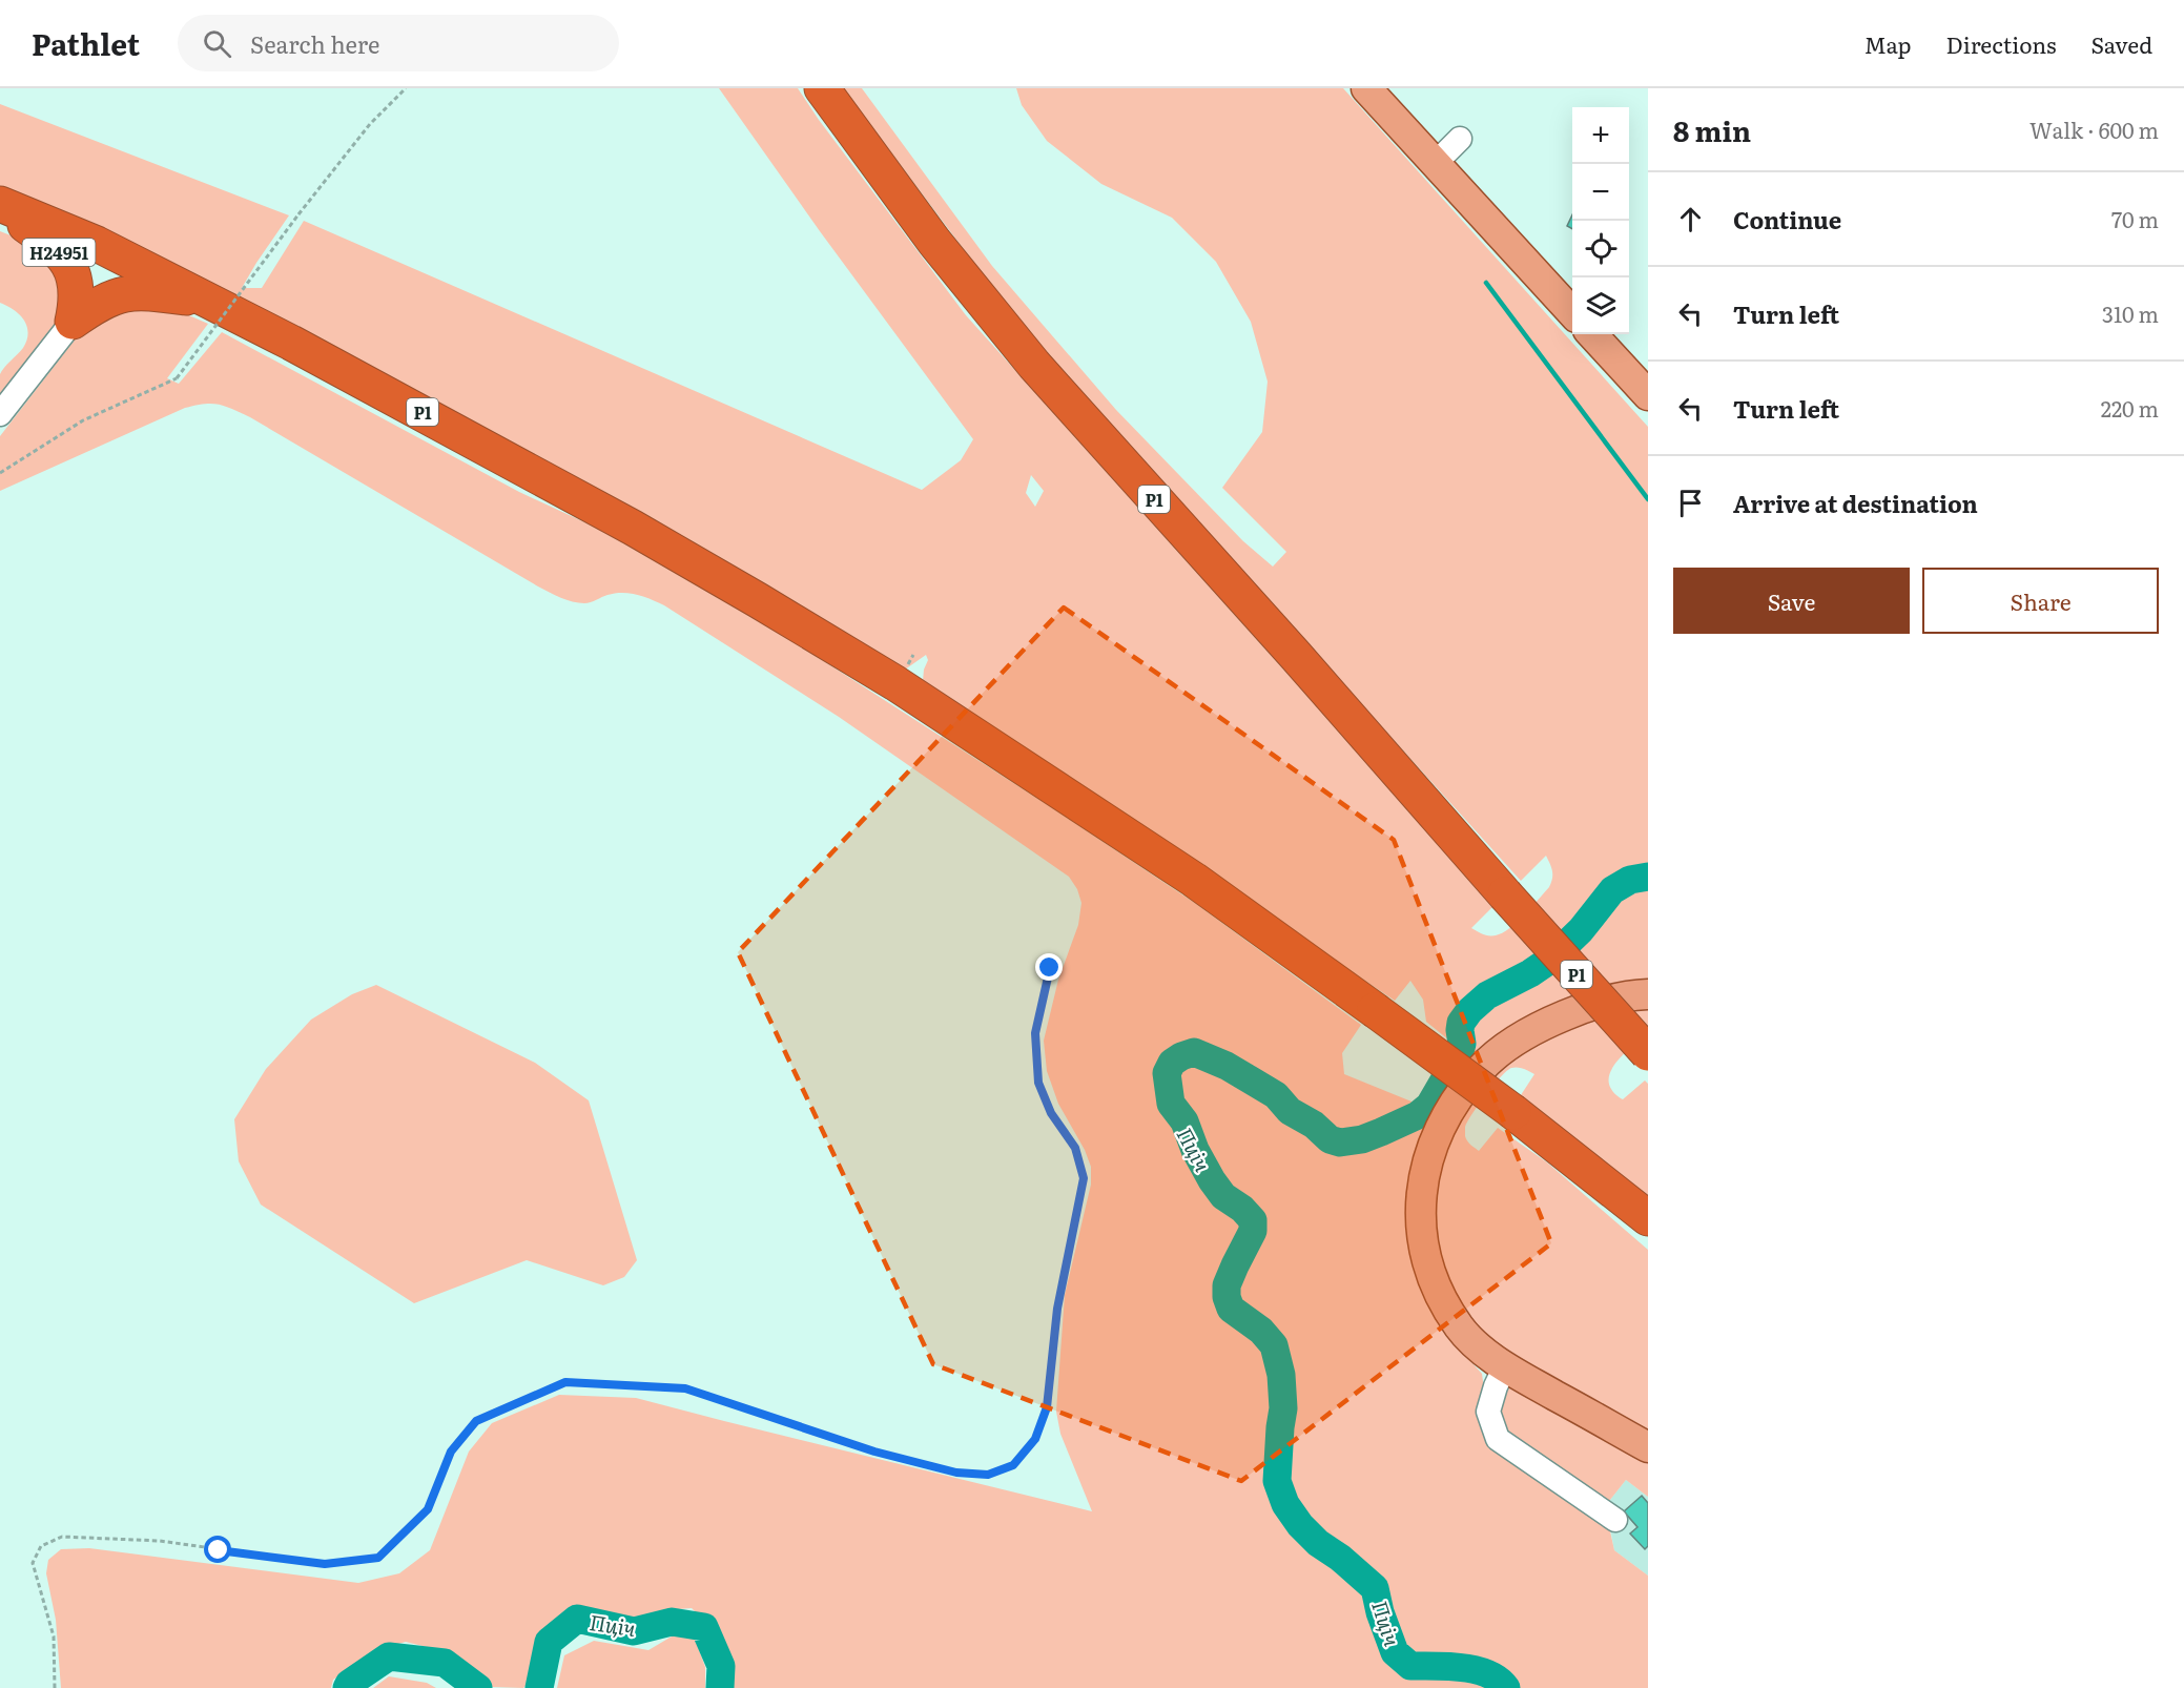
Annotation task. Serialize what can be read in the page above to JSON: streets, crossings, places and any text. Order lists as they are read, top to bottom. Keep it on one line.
{"streets":{"highway":["Н24951","Р1"]},"crossings":[["Н24951","Р1"]],"water":["Пціч"],"page":{"header":"Pathlet","search":"Search here","nav":["Map","Directions","Saved"],"heading":["8 min","Walk · 600 m"],"map_buttons":["+","−"],"list":[["Continue","70 m"],["Turn left","310 m"],["Turn left","220 m"],"Arrive at destination"],"buttons":["Save","Share"]}}
